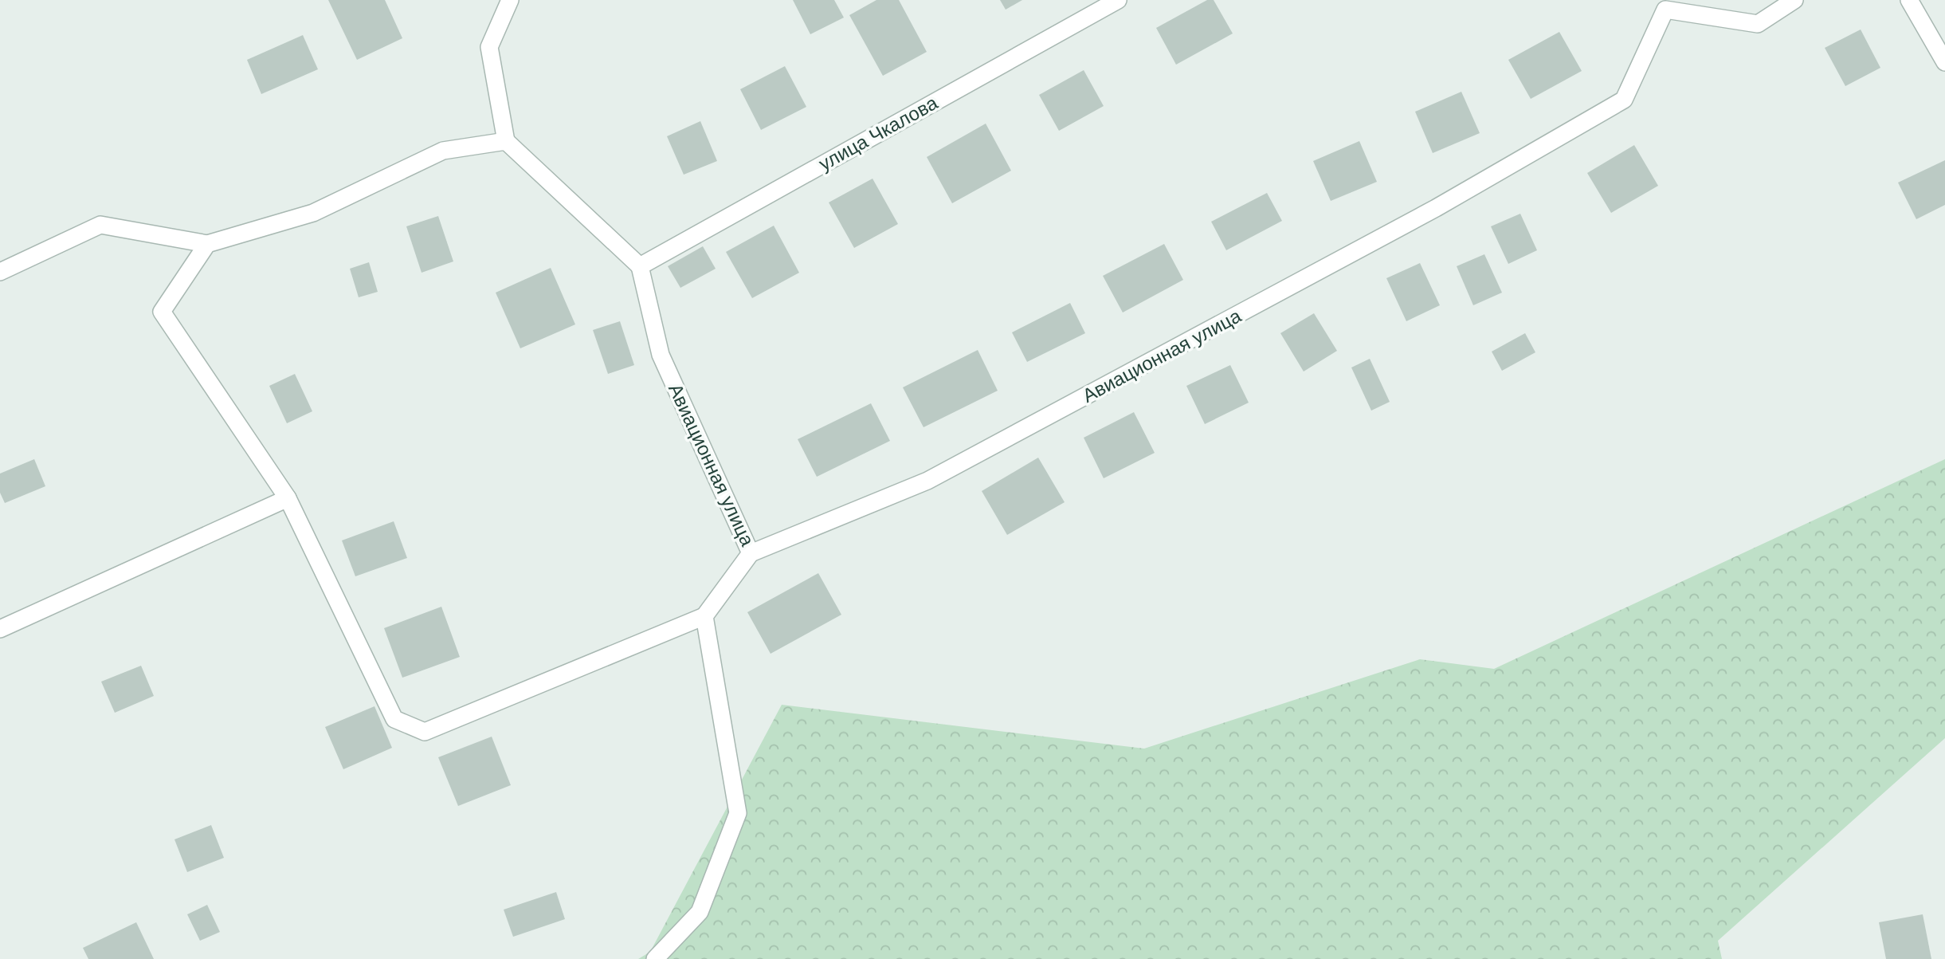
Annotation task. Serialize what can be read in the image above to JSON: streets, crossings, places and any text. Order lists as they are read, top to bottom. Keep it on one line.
{"streets":{"street":["улица Чкалова","Авиационная улица"]},"crossings":[["улица Чкалова","Авиационная улица"]]}
